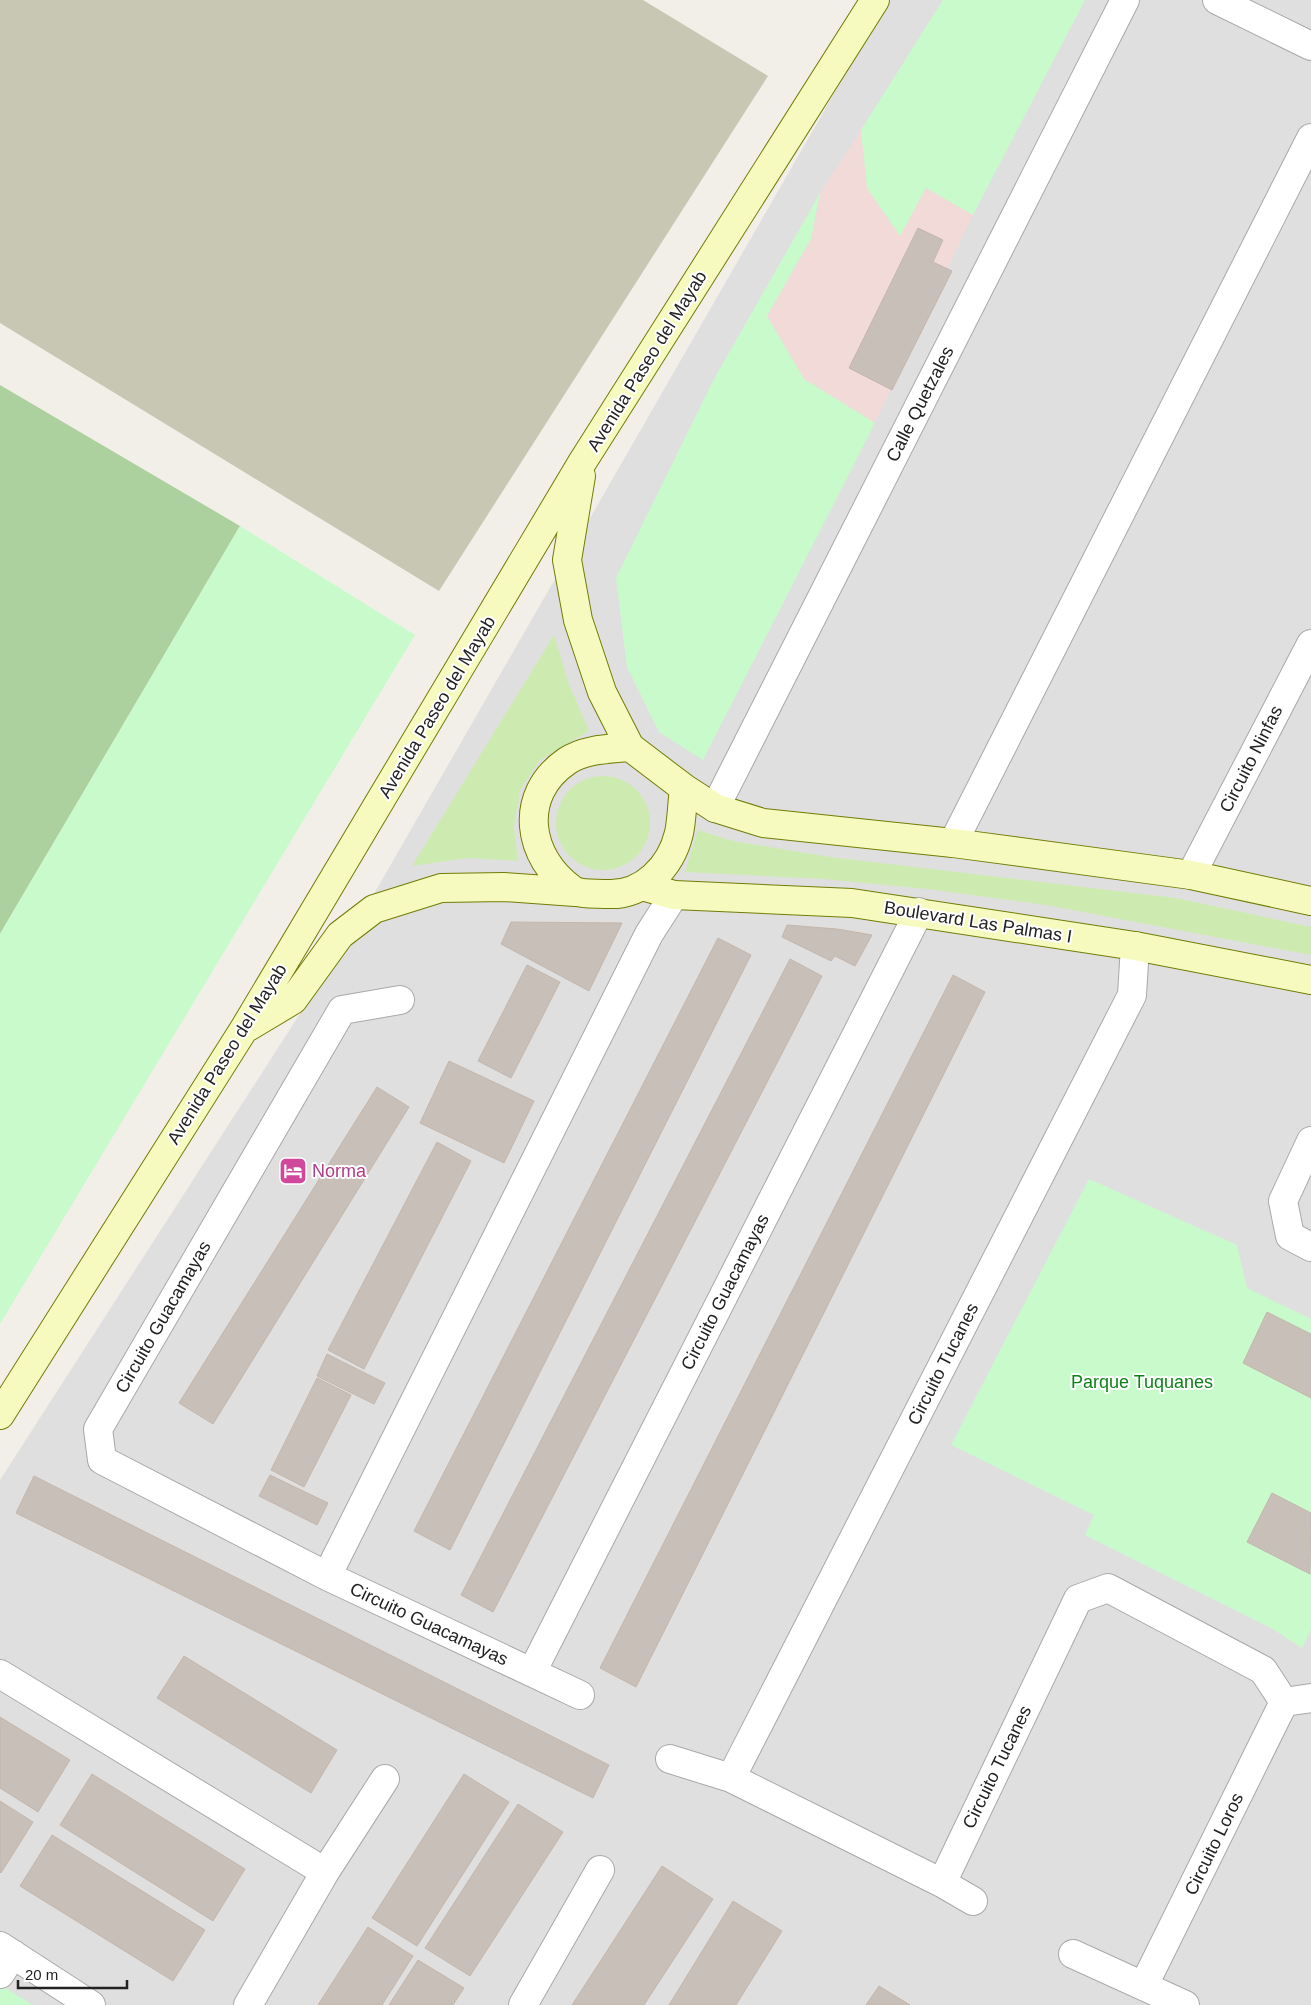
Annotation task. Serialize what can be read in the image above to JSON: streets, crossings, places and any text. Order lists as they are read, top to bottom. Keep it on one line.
{"streets":{"street":["Avenida Paseo del Mayab","Calle Quetzales","Circuito Ninfas","Boulevard Las Palmas I","Circuito Guacamayas","Circuito Tucanes","Circuito Loros"]},"crossings":[["Boulevard Las Palmas I","Circuito Guacamayas"],["Boulevard Las Palmas I","Circuito Tucanes"],["Circuito Tucanes","Circuito Loros"]],"parks":["Parque Tuquanes"],"places":{"hotel":["Norma"]},"scale_bar":"20 m"}
